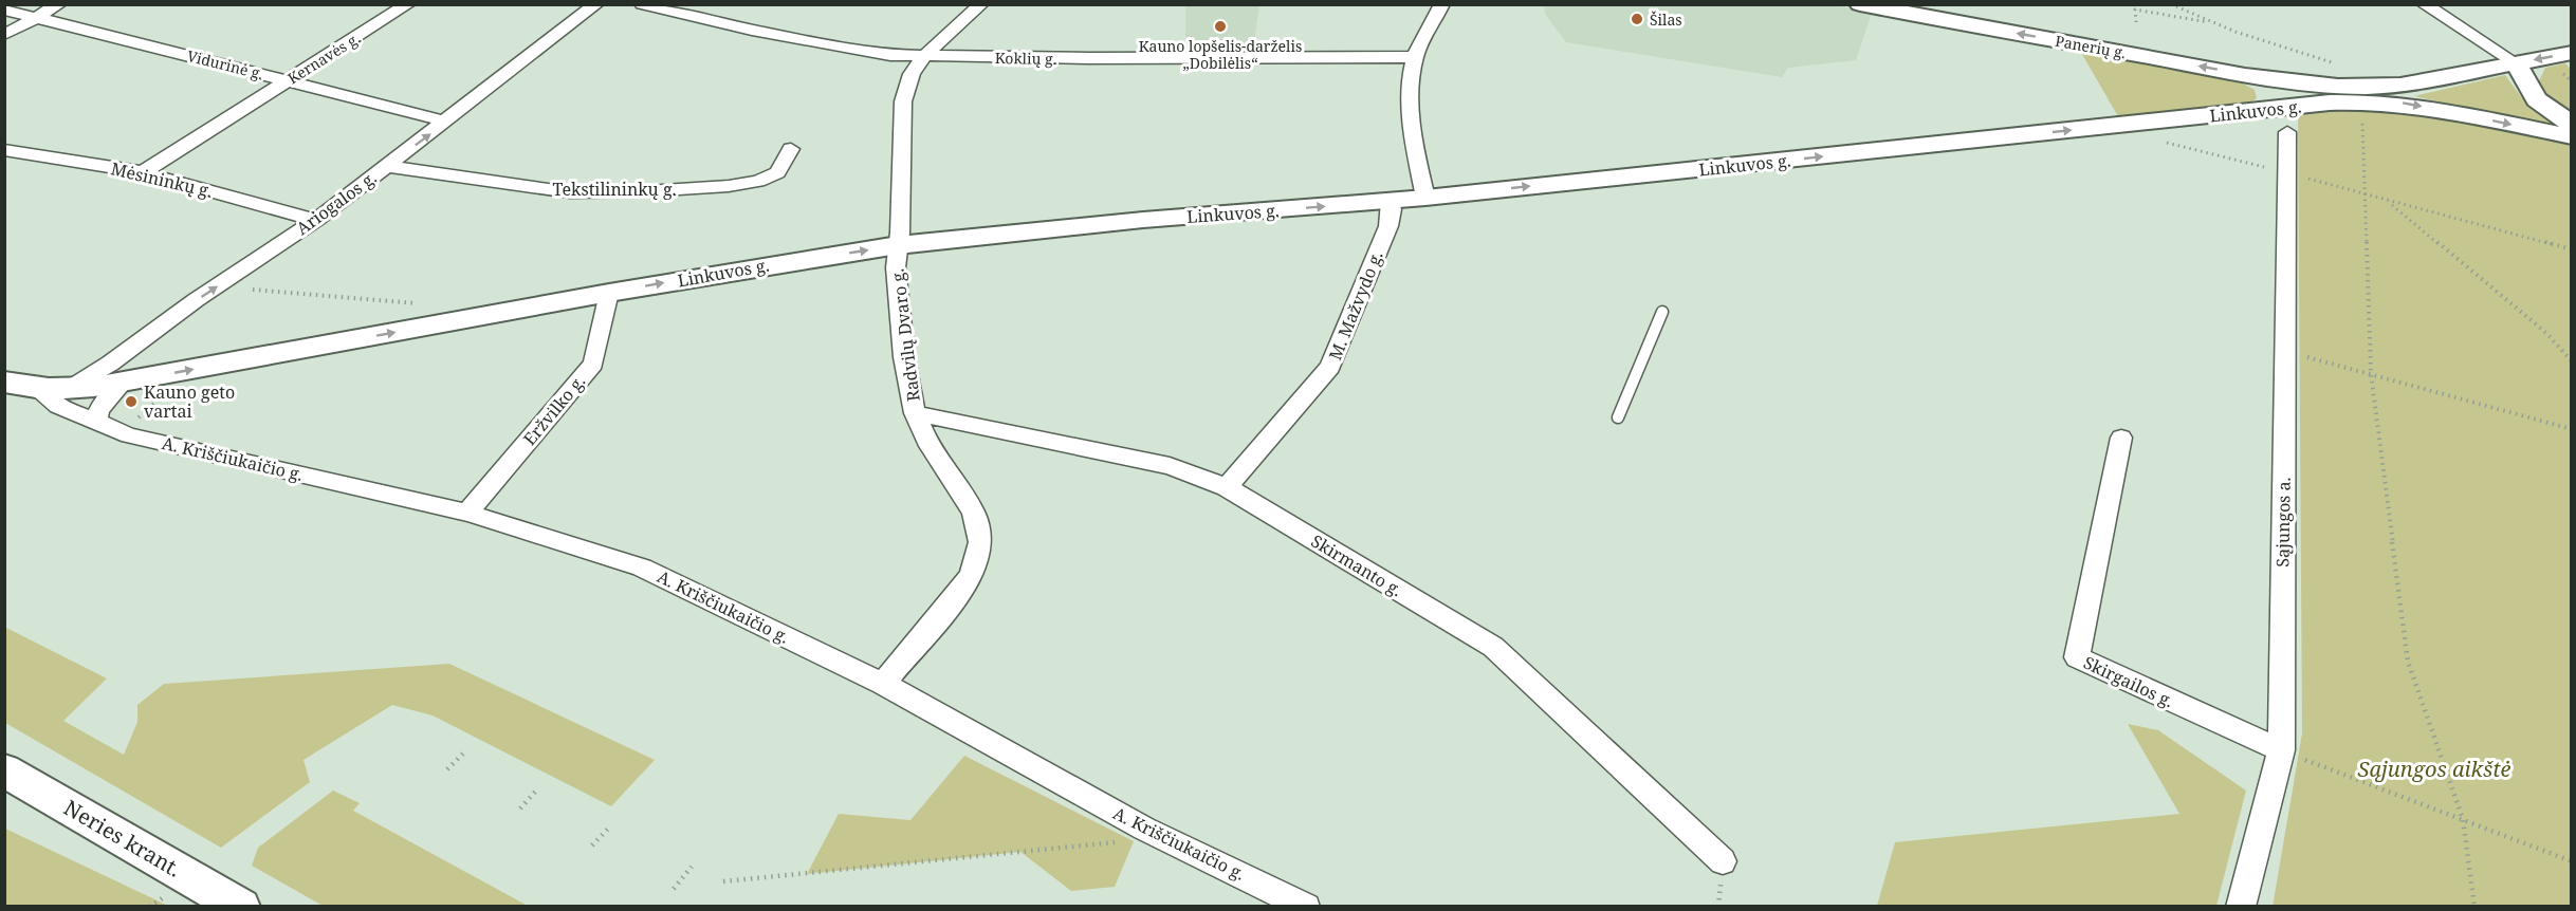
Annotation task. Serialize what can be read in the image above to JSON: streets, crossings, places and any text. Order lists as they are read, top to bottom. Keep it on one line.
{"streets":{"street":["Panerių g.","Kernavės g.","Koklių g.","Vidurinė g.","Linkuvos g.","Mėsininkų g.","Tekstilininkų g.","Ariogalos g.","M. Mažvydo g.","Radvilų Dvaro g.","Eržvilko g.","A. Kriščiukaičio g.","Sąjungos a.","Skirmanto g.","Skirgailos g.","Neries krant."]},"crossings":[["Panerių g.","Linkuvos g."],["Kernavės g.","Vidurinė g."],["Kernavės g.","Mėsininkų g."],["Koklių g.","Radvilų Dvaro g."],["Vidurinė g.","Ariogalos g."],["Linkuvos g.","Ariogalos g."],["Linkuvos g.","M. Mažvydo g."],["Linkuvos g.","Radvilų Dvaro g."],["Linkuvos g.","Eržvilko g."],["Linkuvos g.","A. Kriščiukaičio g."],["Mėsininkų g.","Ariogalos g."],["Tekstilininkų g.","Ariogalos g."],["M. Mažvydo g.","Skirmanto g."],["Radvilų Dvaro g.","A. Kriščiukaičio g."],["Radvilų Dvaro g.","Skirmanto g."],["Eržvilko g.","A. Kriščiukaičio g."],["Sąjungos a.","Skirgailos g."]],"one_way":["Panerių g.","Linkuvos g.","Ariogalos g."],"parks":["Sąjungos aikštė"],"places":["Šilas","Kauno lopšelis-darželis „Dobilėlis“","Kauno geto vartai"]}
